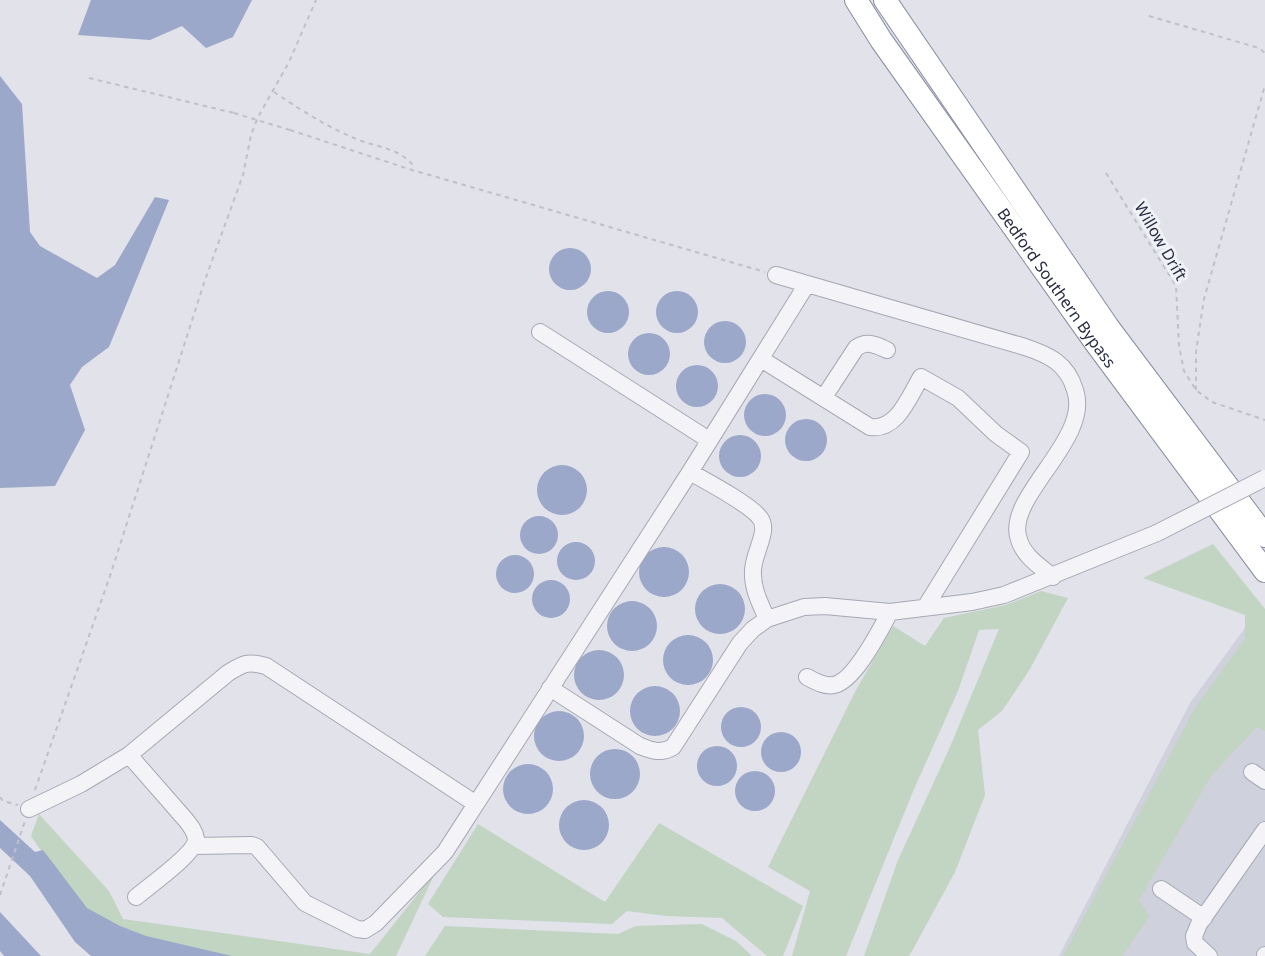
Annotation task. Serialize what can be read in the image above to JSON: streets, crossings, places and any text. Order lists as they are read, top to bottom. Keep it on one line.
{"streets":{"highway":["Bedford Southern Bypass"],"path":["Willow Drift"]}}
